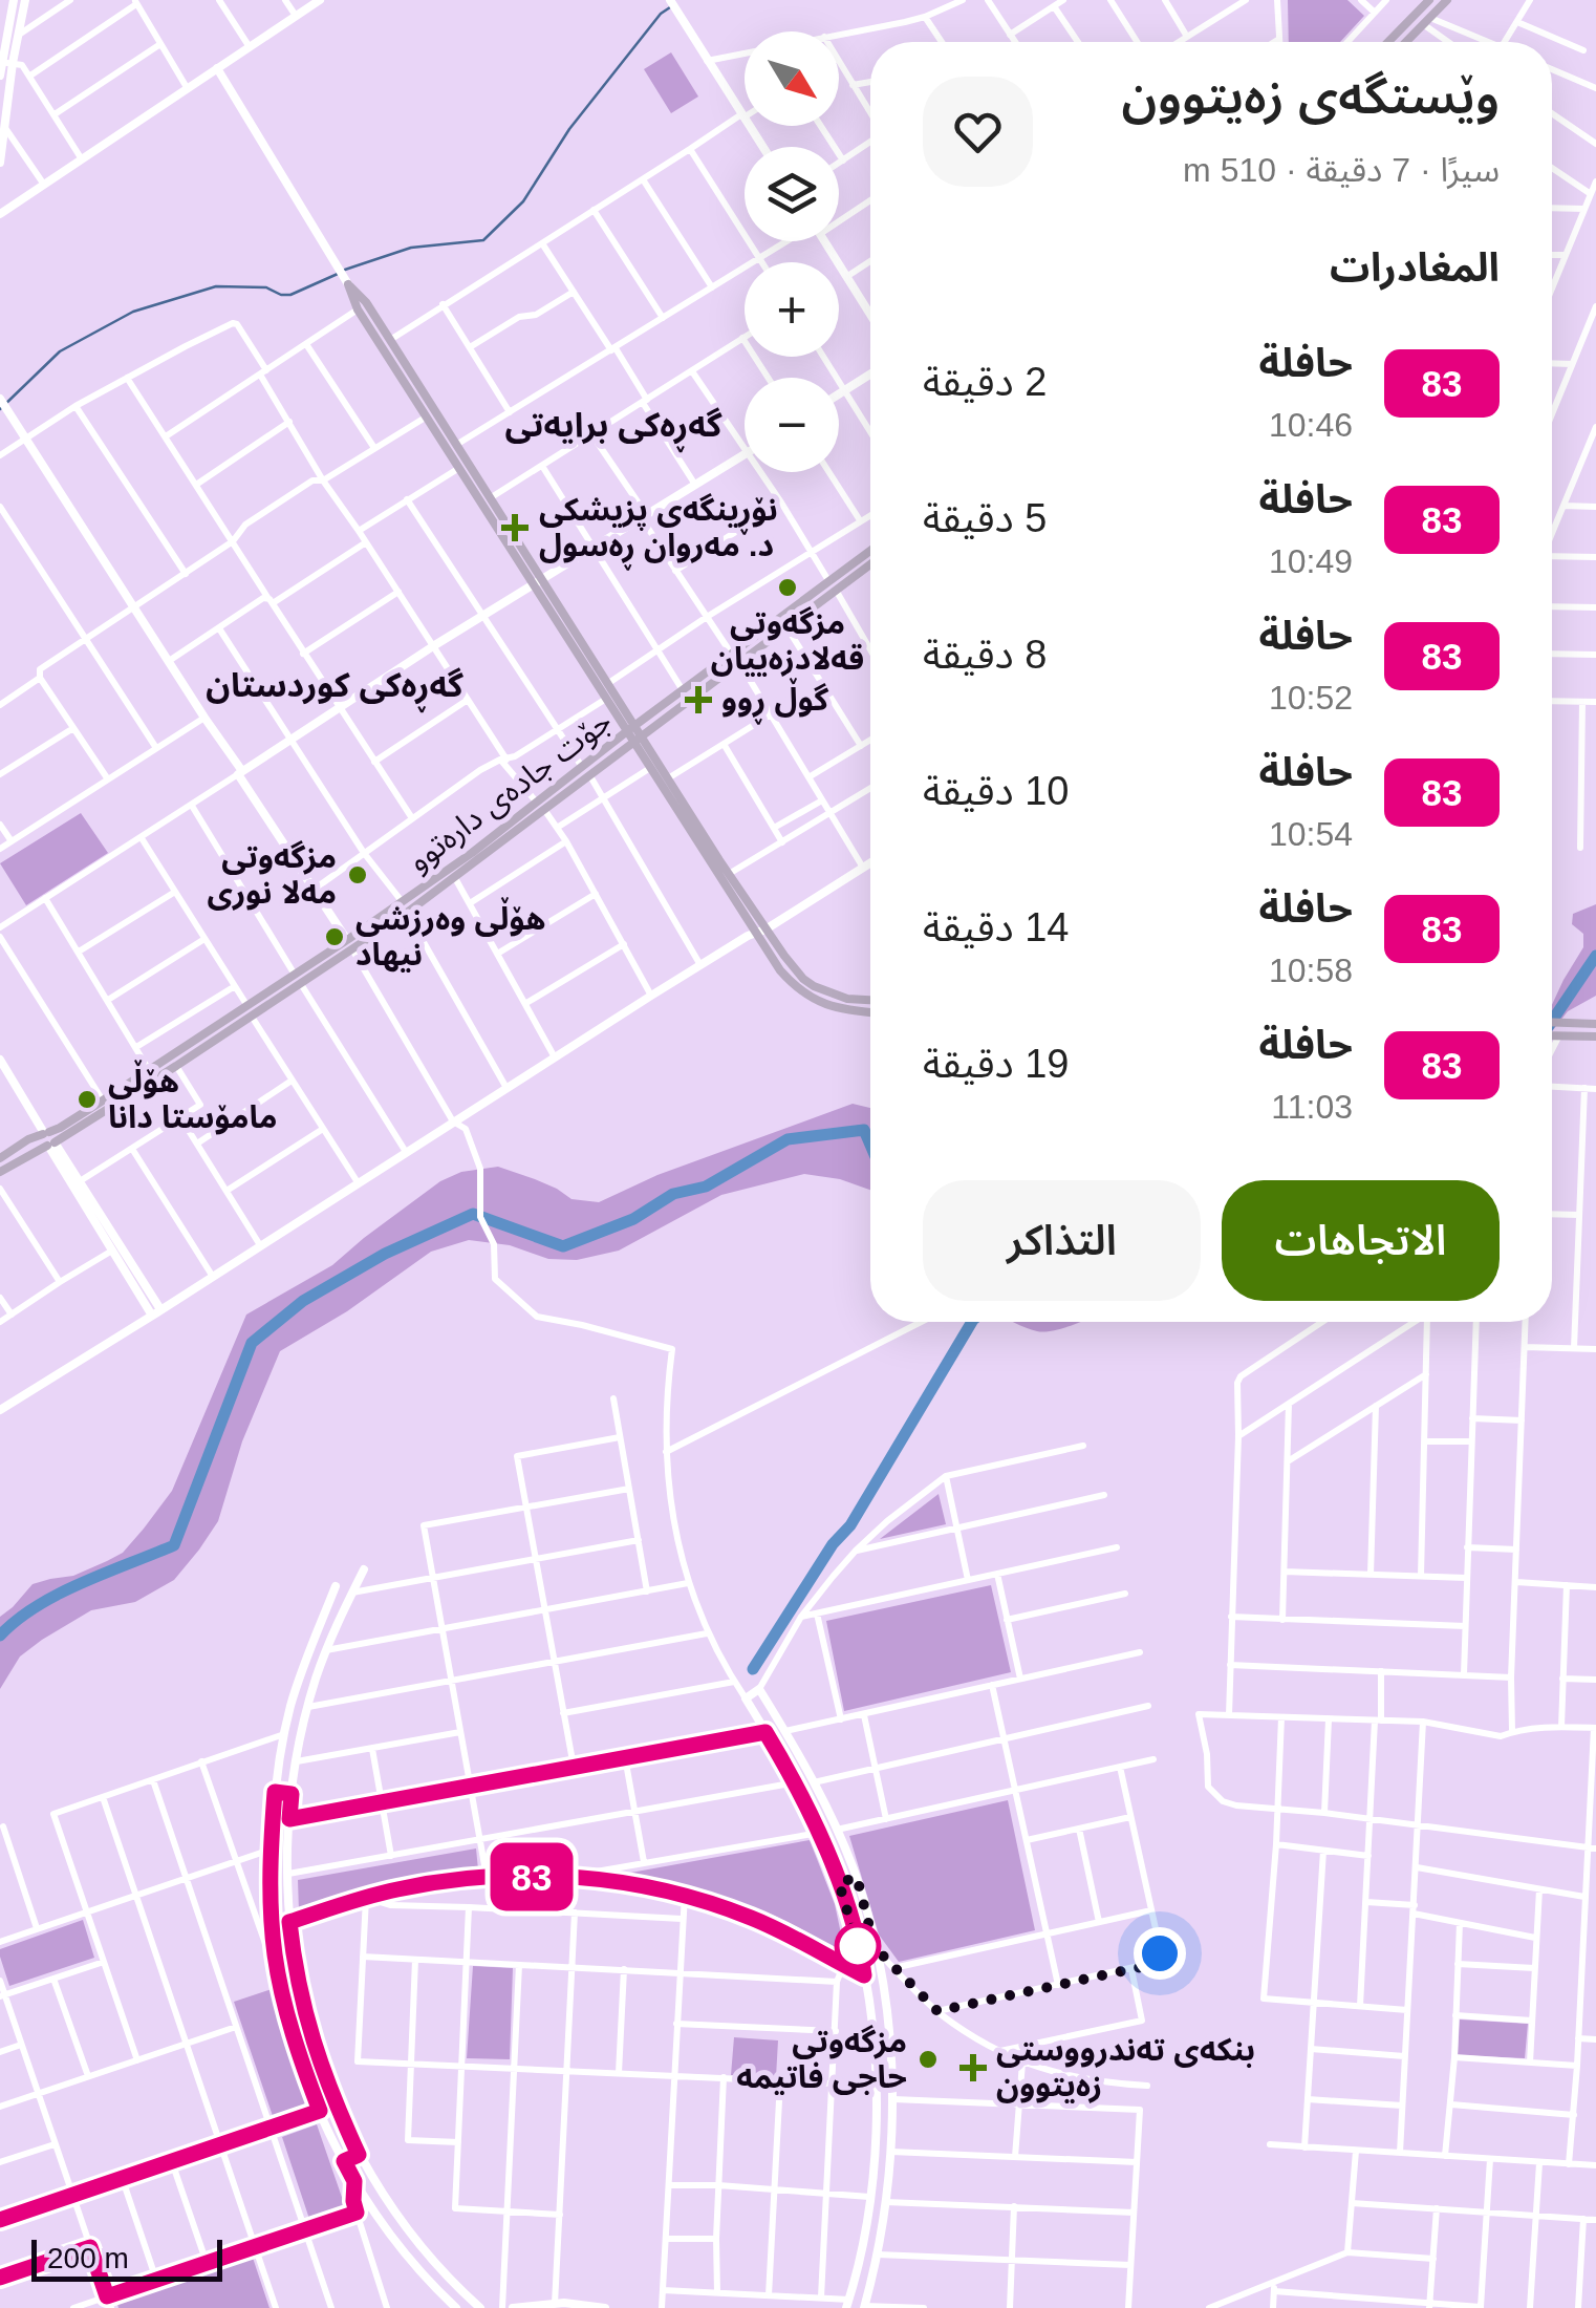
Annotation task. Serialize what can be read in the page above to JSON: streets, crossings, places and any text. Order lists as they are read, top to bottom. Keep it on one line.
{"streets":{"main road":["جۆت جادەی دارەتوو"]},"districts":["گەڕەکی برایەتی","گەڕەکی کوردستان"],"places":{"health":["نۆڕینگەی پزیشکی د. مەروان ڕەسول","گوڵ ڕوو","بنکەی تەندرووستی زەیتوون"],"other":["مزگەوتی قەلادزەییان","مزگەوتی مەلا نوری","هۆڵی وەرزشی نیهاد","هۆڵی مامۆستا دانا","مزگەوتی حاجی فاتیمە"]},"lines":["bus line 83"],"scale_bar":"200 m","north":"bottom right","page":{"on_map":"83","map_buttons":["+","−"],"heading":[["وێستگەی زەیتوون","سيرًا · 7 دقيقة · 510 m"],"المغادرات"],"list":[{"mark":"83","name":"حافلة","note":"10:46","value":"2 دقيقة"},{"mark":"83","name":"حافلة","note":"10:49","value":"5 دقيقة"},{"mark":"83","name":"حافلة","note":"10:52","value":"8 دقيقة"},{"mark":"83","name":"حافلة","note":"10:54","value":"10 دقيقة"},{"mark":"83","name":"حافلة","note":"10:58","value":"14 دقيقة"},{"mark":"83","name":"حافلة","note":"11:03","value":"19 دقيقة"}],"buttons":["الاتجاهات","التذاكر"],"scale":"200 m"}}
